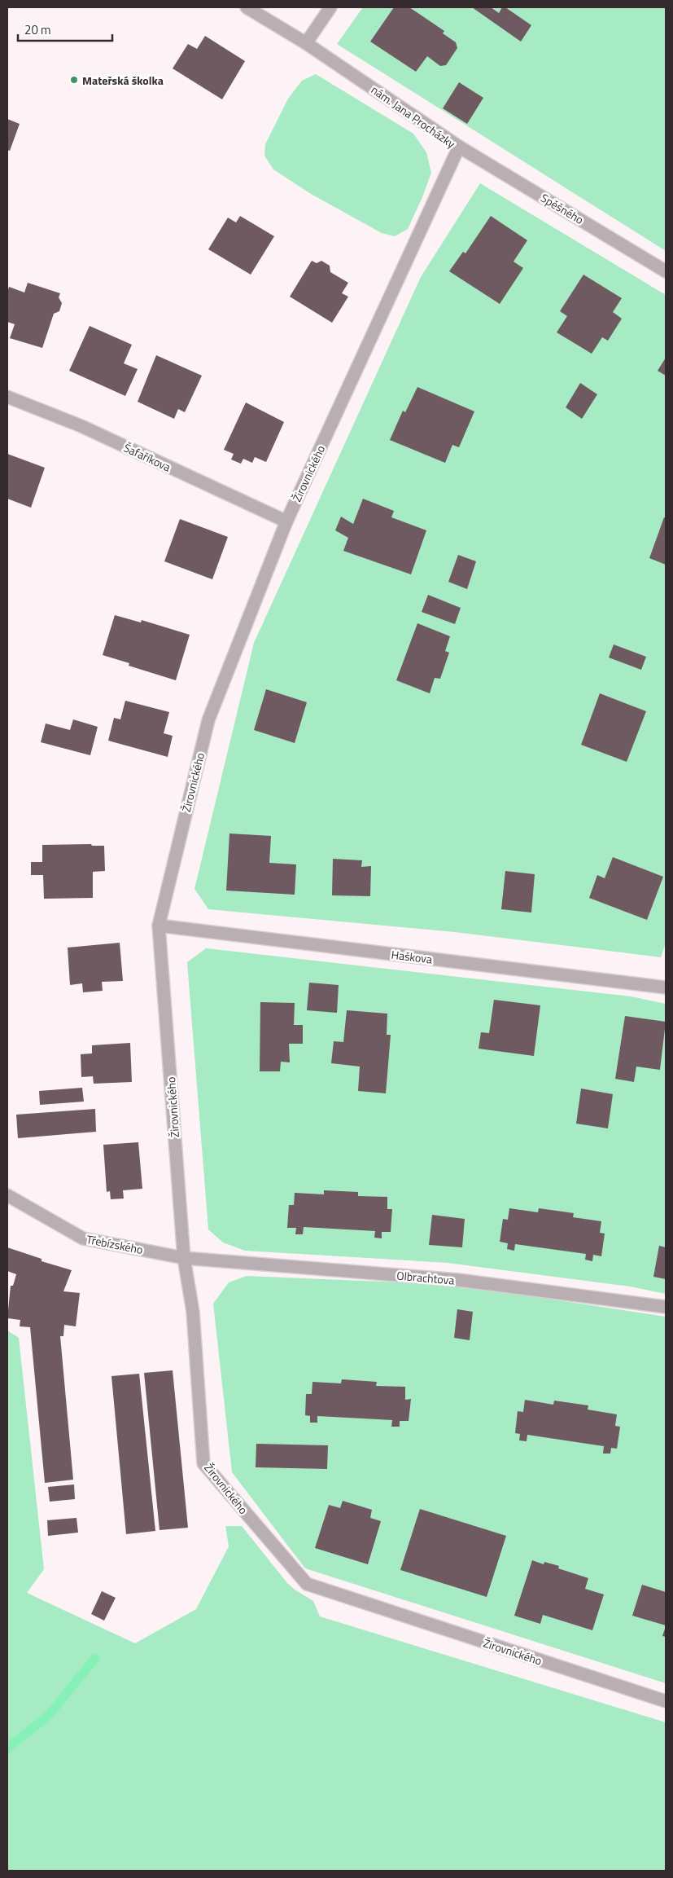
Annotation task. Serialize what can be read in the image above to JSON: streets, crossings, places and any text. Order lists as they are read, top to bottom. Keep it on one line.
{"streets":{"street":["nám. Jana Procházky","Spěšného","Šafaříkova","Žirovnického","Haškova","Třebízského","Olbrachtova"]},"crossings":[["nám. Jana Procházky","Spěšného"],["nám. Jana Procházky","Žirovnického"],["Šafaříkova","Žirovnického"],["Žirovnického","Haškova"],["Žirovnického","Třebízského"],["Žirovnického","Olbrachtova"],["Třebízského","Olbrachtova"]],"places":["Mateřská školka"],"scale_bar":"20 m"}
